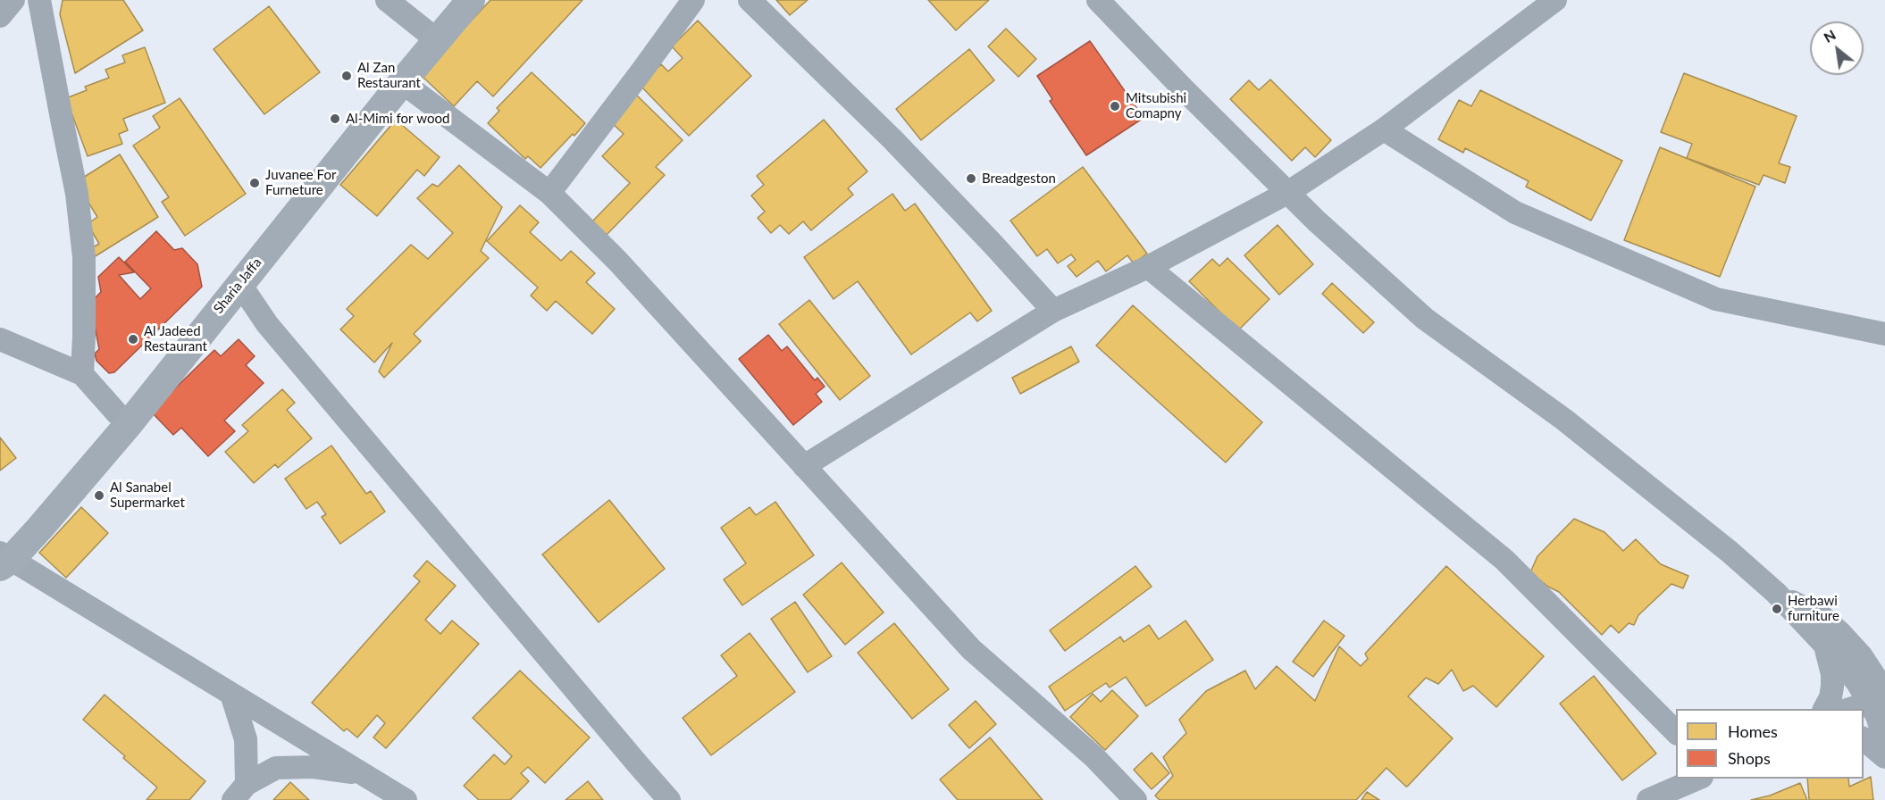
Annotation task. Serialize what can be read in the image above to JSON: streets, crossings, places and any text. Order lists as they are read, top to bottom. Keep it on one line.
{"streets":{"main road":["Sharia Jaffa"]},"places":["Al Zan Restaurant","Mitsubishi Comapny","Al-Mimi for wood","Breadgeston","Juvanee For Furneture","Al Jadeed Restaurant","Al Sanabel Supermarket","Herbawi furniture"],"legend":["Homes","Shops"],"north":"top left"}
